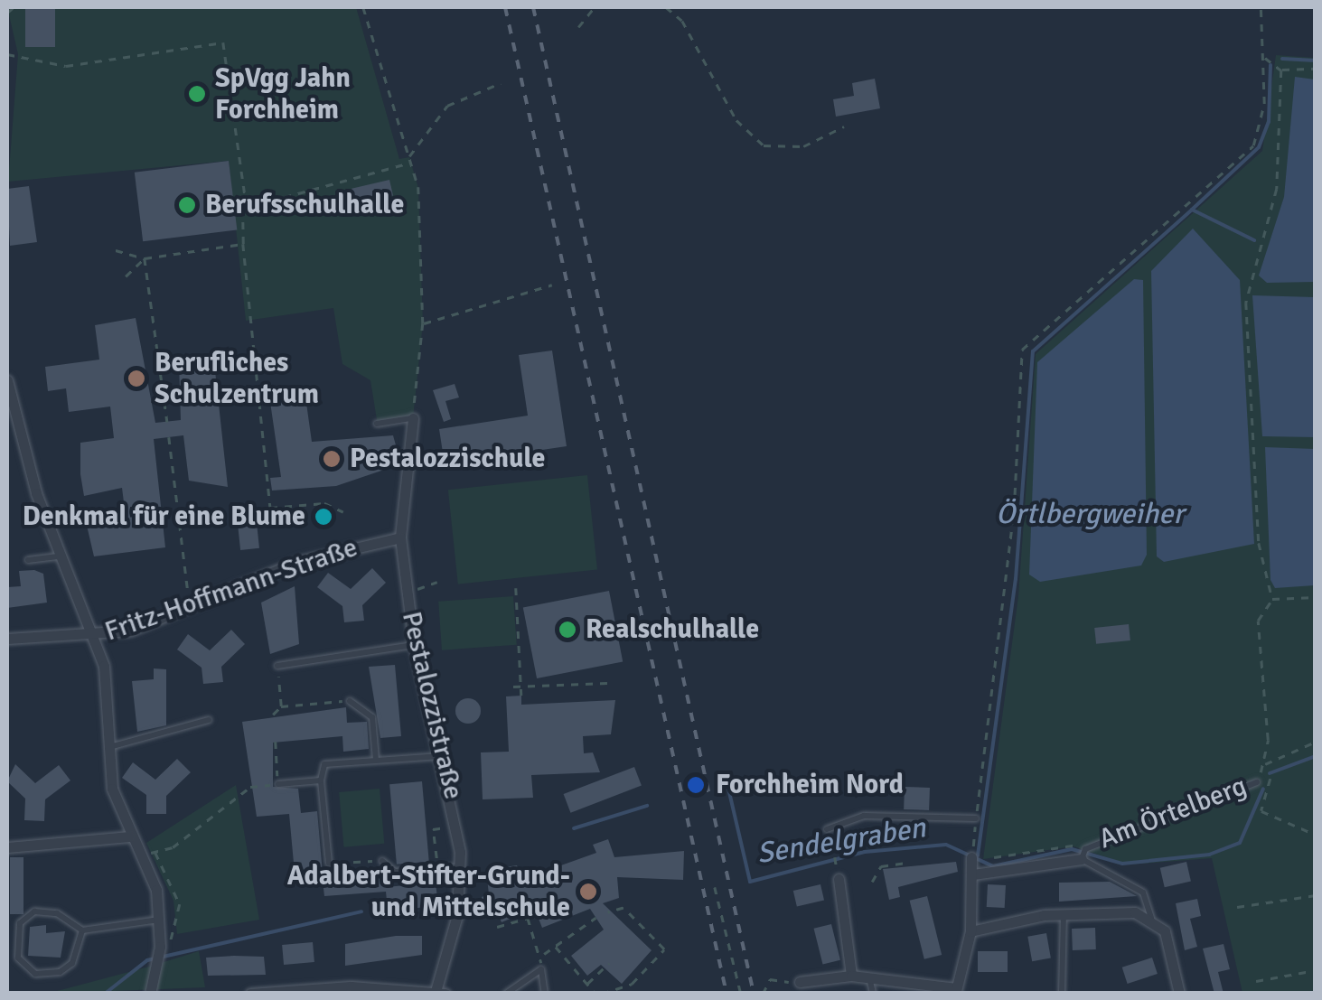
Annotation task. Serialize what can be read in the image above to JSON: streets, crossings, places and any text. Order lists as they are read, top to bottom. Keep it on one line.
{"streets":{"street":["Fritz-Hoffmann-Straße","Pestalozzistraße"],"lane":["Am Örtelberg"]},"crossings":[["Fritz-Hoffmann-Straße","Pestalozzistraße"]],"water":["Örtlbergweiher","Sendelgraben"],"places":["SpVgg Jahn Forchheim","Berufsschulhalle","Berufliches Schulzentrum","Pestalozzischule","Denkmal für eine Blume","Realschulhalle","Forchheim Nord","Adalbert-Stifter-Grund- und Mittelschule"]}
